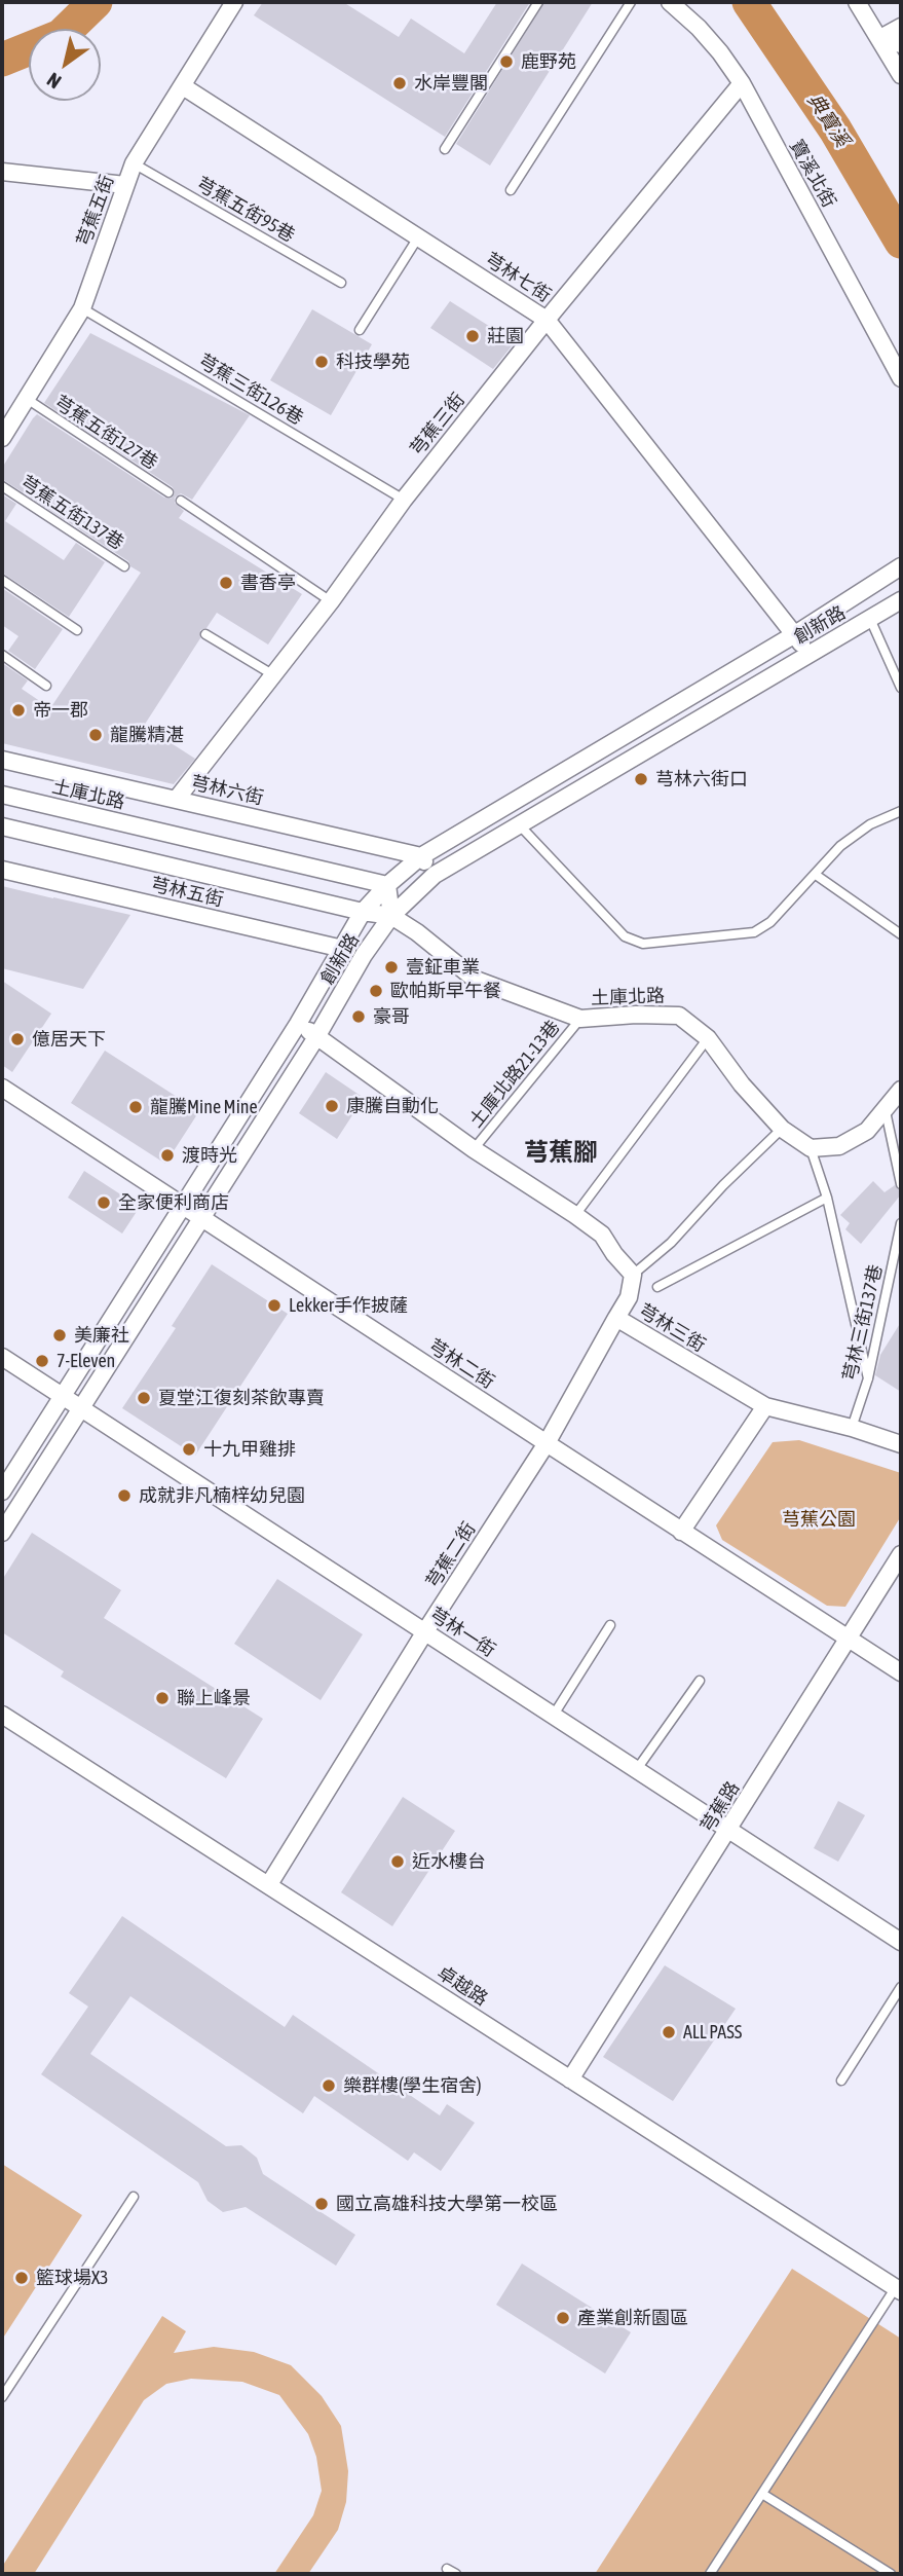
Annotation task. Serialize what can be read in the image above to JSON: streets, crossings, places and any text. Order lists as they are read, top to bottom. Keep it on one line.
{"streets":{"street":["寶溪北街","芎蕉五街","芎林七街","芎蕉三街","創新路","芎林六街","土庫北路","芎林五街","芎林三街","芎林二街","芎蕉二街","芎林一街","芎蕉路","卓越路"],"lane":["芎蕉五街95巷","芎蕉三街126巷","芎蕉五街127巷","芎蕉五街137巷","土庫北路21-13巷","芎林三街137巷"]},"crossings":[["寶溪北街","芎蕉三街"],["芎蕉五街95巷","芎蕉五街"],["芎蕉五街","芎林七街"],["芎蕉五街","芎蕉三街126巷"],["芎蕉五街","芎蕉五街127巷"],["芎林七街","芎蕉三街"],["芎林七街","創新路"],["芎蕉三街126巷","芎蕉三街"],["芎蕉三街","芎林六街"],["創新路","芎林六街"],["創新路","土庫北路"],["創新路","芎林五街"],["創新路","芎林二街"],["創新路","芎林一街"],["土庫北路","土庫北路21-13巷"],["芎林三街137巷","芎林三街"],["芎林三街","芎蕉二街"],["芎林二街","芎蕉二街"],["芎林二街","芎蕉路"],["芎蕉二街","芎林一街"],["芎蕉二街","卓越路"],["芎林一街","芎蕉路"],["芎蕉路","卓越路"]],"districts":["芎蕉腳"],"water":["典寶溪"],"parks":["芎蕉公園"],"places":["鹿野苑","水岸豐閣","莊園","科技學苑","書香亭","帝一郡","龍騰精湛","芎林六街口","壹鉦車業","歐帕斯早午餐","豪哥","億居天下","康騰自動化","龍騰Mine Mine","渡時光","全家便利商店","Lekker手作披薩","美廉社","7-Eleven","夏堂江復刻茶飲專賣","十九甲雞排","成就非凡楠梓幼兒園","聯上峰景","近水樓台","ALL PASS","樂群樓(學生宿舍)","國立高雄科技大學第一校區","籃球場X3","產業創新園區"],"north":"bottom left"}
